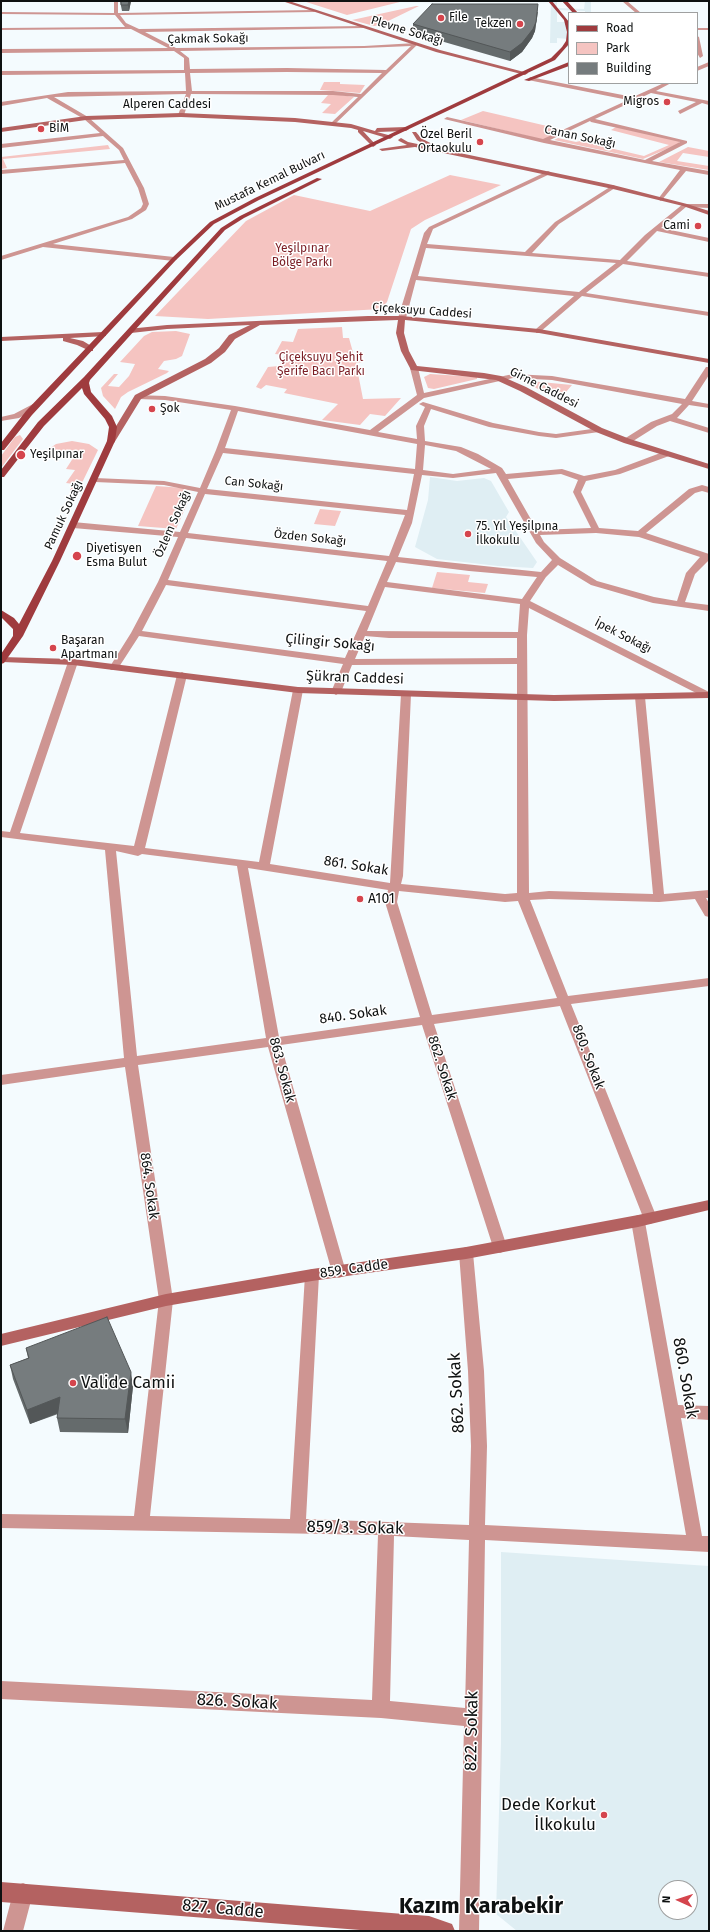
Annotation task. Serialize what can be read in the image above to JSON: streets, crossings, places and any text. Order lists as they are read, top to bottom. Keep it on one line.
{"streets":{"main road":["Mustafa Kemal Bulvarı","Pamuk Sokağı"],"street":["Plevne Sokağı","Çakmak Sokağı","Alperen Caddesi","Canan Sokağı","Çiçeksuyu Caddesi","Girne Caddesi","Can Sokağı","Özlem Sokağı","Özden Sokağı","İpek Sokağı","Çilingir Sokağı","Şükran Caddesi","861. Sokak","840. Sokak","860. Sokak","862. Sokak","863. Sokak","864. Sokak","859. Cadde","859/3. Sokak","826. Sokak","822. Sokak","827. Cadde"]},"crossings":[["Plevne Sokağı","Çakmak Sokağı"],["Plevne Sokağı","Mustafa Kemal Bulvarı"],["Alperen Caddesi","Mustafa Kemal Bulvarı"],["Mustafa Kemal Bulvarı","Çiçeksuyu Caddesi"],["Çiçeksuyu Caddesi","Pamuk Sokağı"],["Can Sokağı","Pamuk Sokağı"],["Can Sokağı","Özlem Sokağı"],["Pamuk Sokağı","Özden Sokağı"],["Pamuk Sokağı","Şükran Caddesi"],["Özlem Sokağı","Özden Sokağı"],["Özlem Sokağı","Çilingir Sokağı"],["Özlem Sokağı","Şükran Caddesi"],["İpek Sokağı","Şükran Caddesi"],["Şükran Caddesi","862. Sokak"],["861. Sokak","860. Sokak"],["861. Sokak","862. Sokak"],["861. Sokak","863. Sokak"],["861. Sokak","864. Sokak"],["840. Sokak","860. Sokak"],["840. Sokak","862. Sokak"],["840. Sokak","863. Sokak"],["840. Sokak","864. Sokak"],["860. Sokak","859. Cadde"],["860. Sokak","859/3. Sokak"],["862. Sokak","859. Cadde"],["862. Sokak","859/3. Sokak"],["862. Sokak","822. Sokak"],["863. Sokak","859. Cadde"],["864. Sokak","859. Cadde"],["864. Sokak","859/3. Sokak"],["859/3. Sokak","822. Sokak"],["826. Sokak","822. Sokak"]],"districts":["Kazım Karabekir"],"parks":["Yeşilpınar Bölge Parkı","Çiçeksuyu Şehit Şerife Bacı Parkı"],"places":["File","Tekzen","Migros","BİM","Özel Beril Ortaokulu","Cami","Şok","Yeşilpınar","75. Yıl Yeşilpına İlkokulu","Diyetisyen Esma Bulut","Başaran Apartmanı","A101","Valide Camii","Dede Korkut İlkokulu"],"legend":["Road","Park","Building"],"north":"left"}
